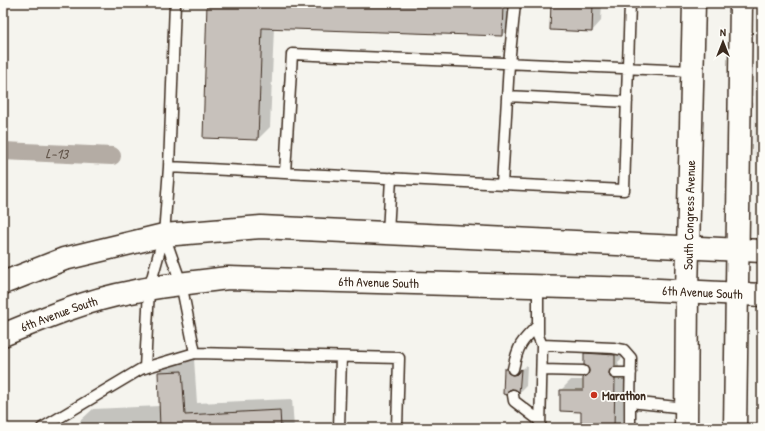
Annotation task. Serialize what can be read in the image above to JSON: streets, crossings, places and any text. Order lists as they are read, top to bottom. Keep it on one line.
{"streets":{"street":["South Congress Avenue","6th Avenue South"]},"crossings":[["South Congress Avenue","6th Avenue South"]],"water":["L-13"],"places":["Marathon"],"north":"top"}
